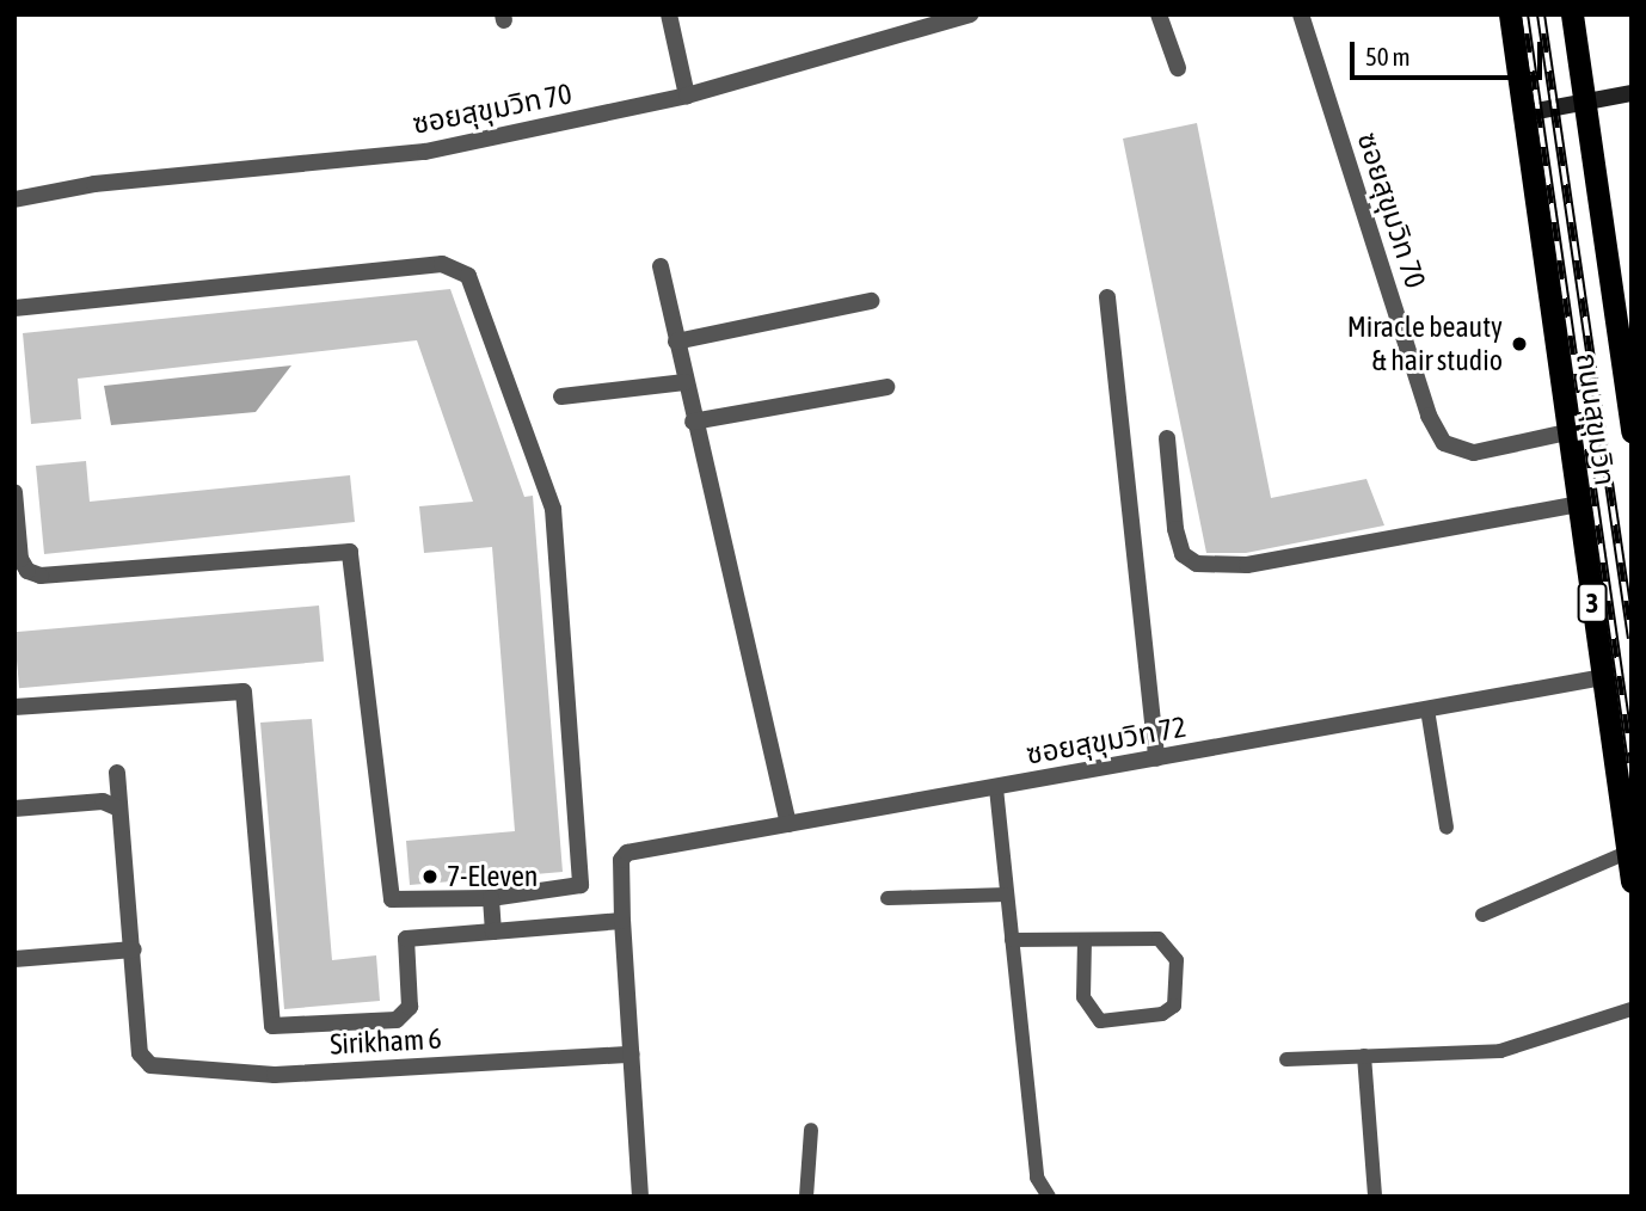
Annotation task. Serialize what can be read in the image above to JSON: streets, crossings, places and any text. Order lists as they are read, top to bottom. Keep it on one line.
{"streets":{"highway":["ถนนสุขุมวิท","3"],"street":["ซอยสุขุมวิท 70","ซอยสุขุมวิท 72","Sirikham 6"]},"crossings":[["ซอยสุขุมวิท 70","ถนนสุขุมวิท"],["ถนนสุขุมวิท","ซอยสุขุมวิท 72"]],"places":["Miracle beauty & hair studio","7-Eleven"],"scale_bar":"50 m"}
